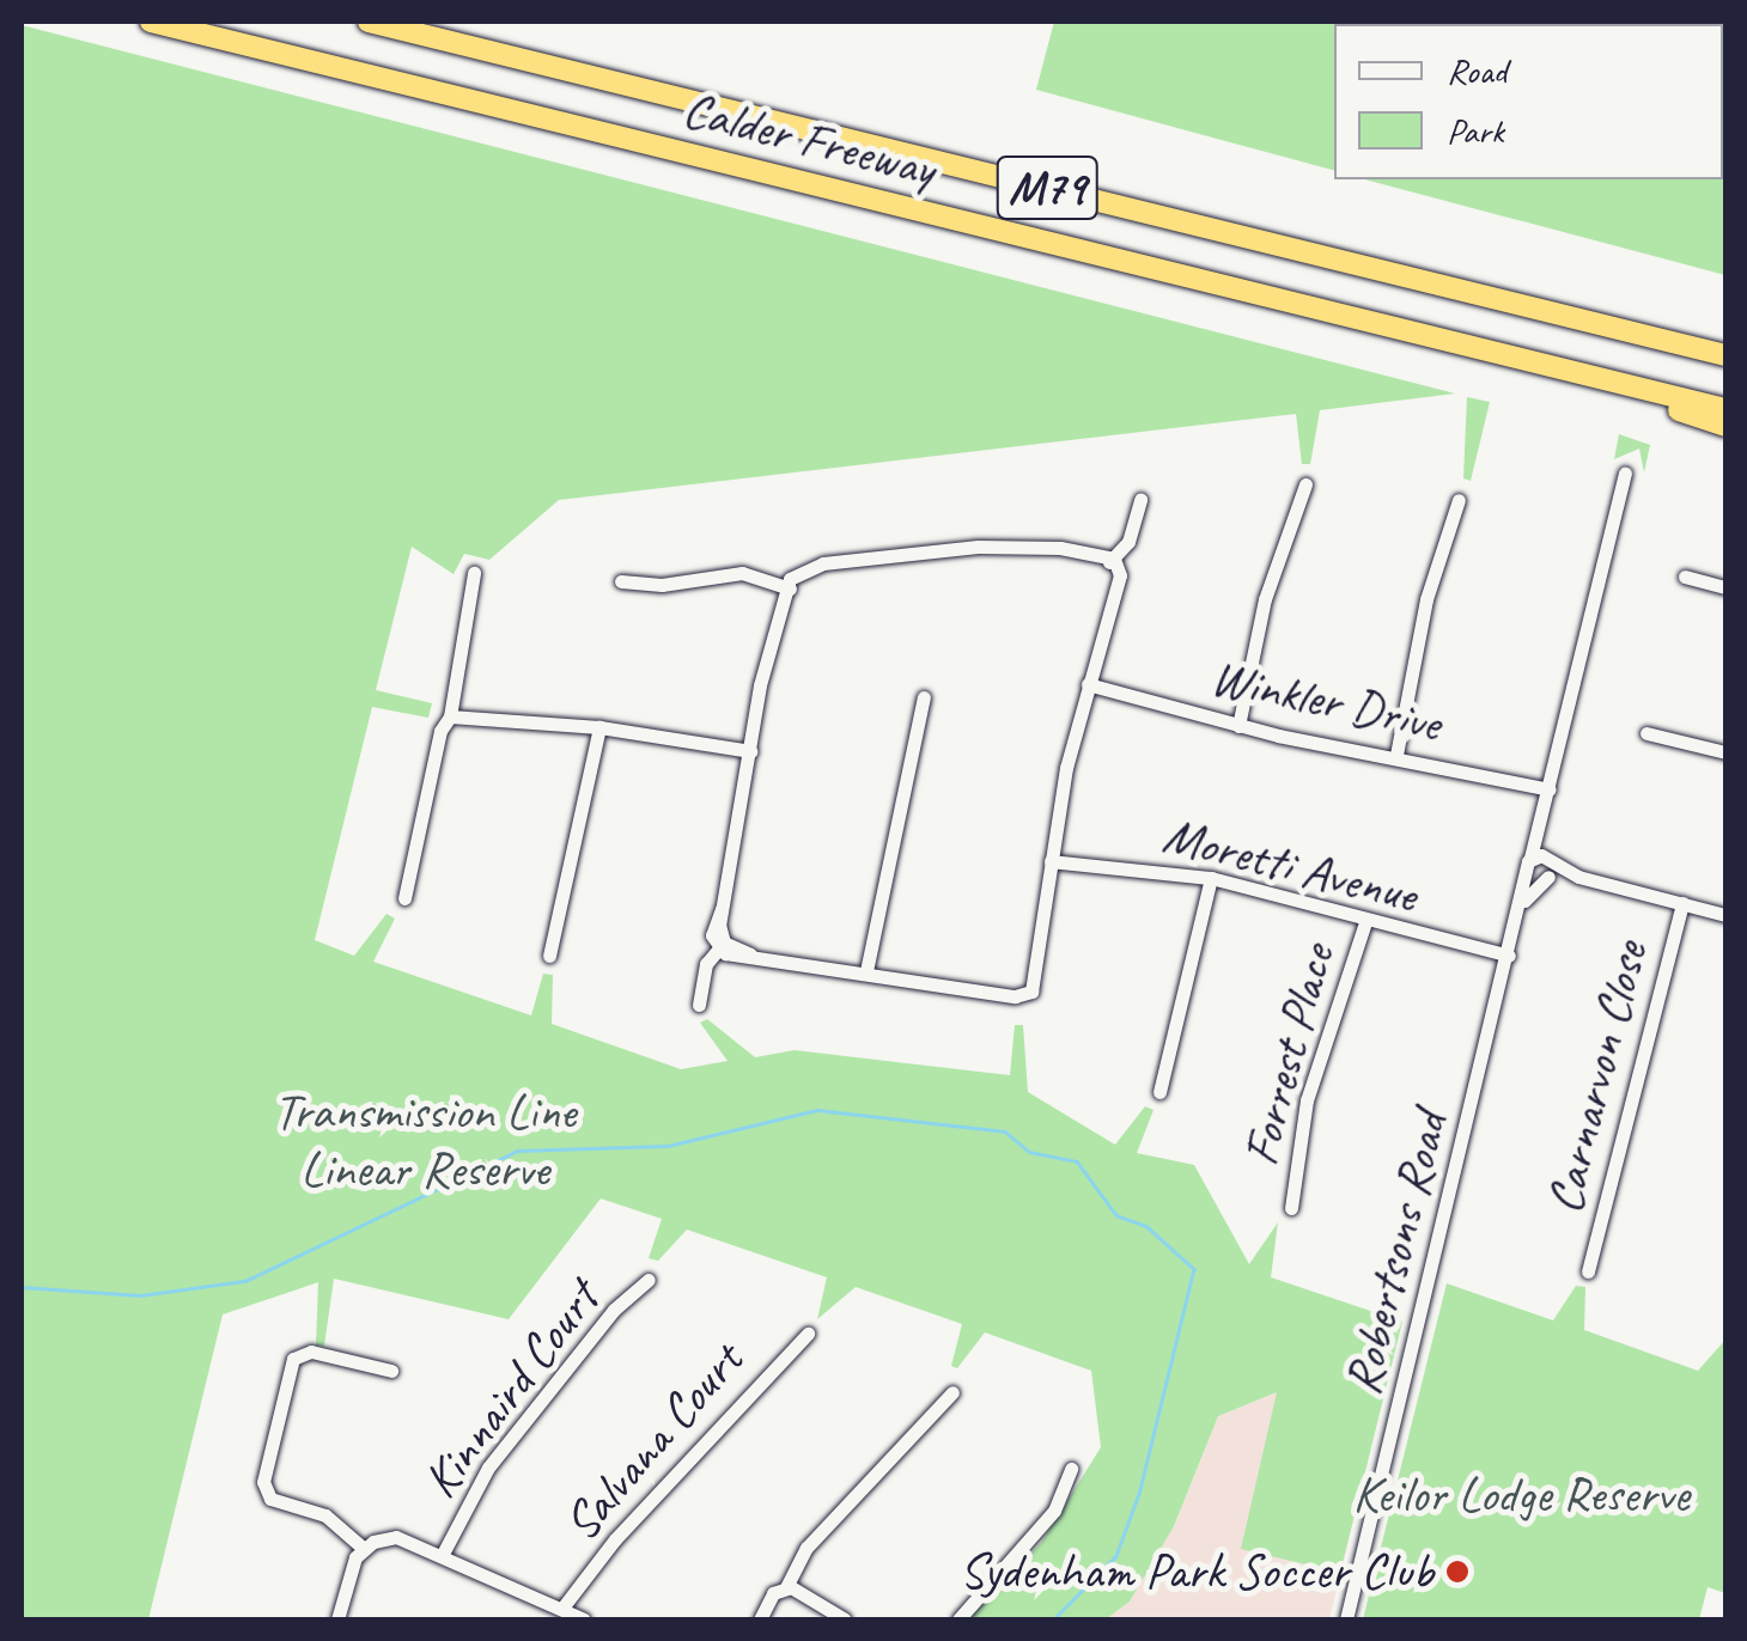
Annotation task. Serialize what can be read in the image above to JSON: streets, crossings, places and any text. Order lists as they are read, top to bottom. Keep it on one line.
{"streets":{"highway":["Calder Freeway","M79"],"street":["Winkler Drive","Moretti Avenue","Forrest Place","Carnarvon Close","Robertsons Road","Kinnaird Court","Salvana Court"]},"crossings":[["Moretti Avenue","Forrest Place"],["Moretti Avenue","Robertsons Road"]],"parks":["Transmission Line Linear Reserve","Keilor Lodge Reserve"],"places":["Sydenham Park Soccer Club"],"legend":["Road","Park"]}
